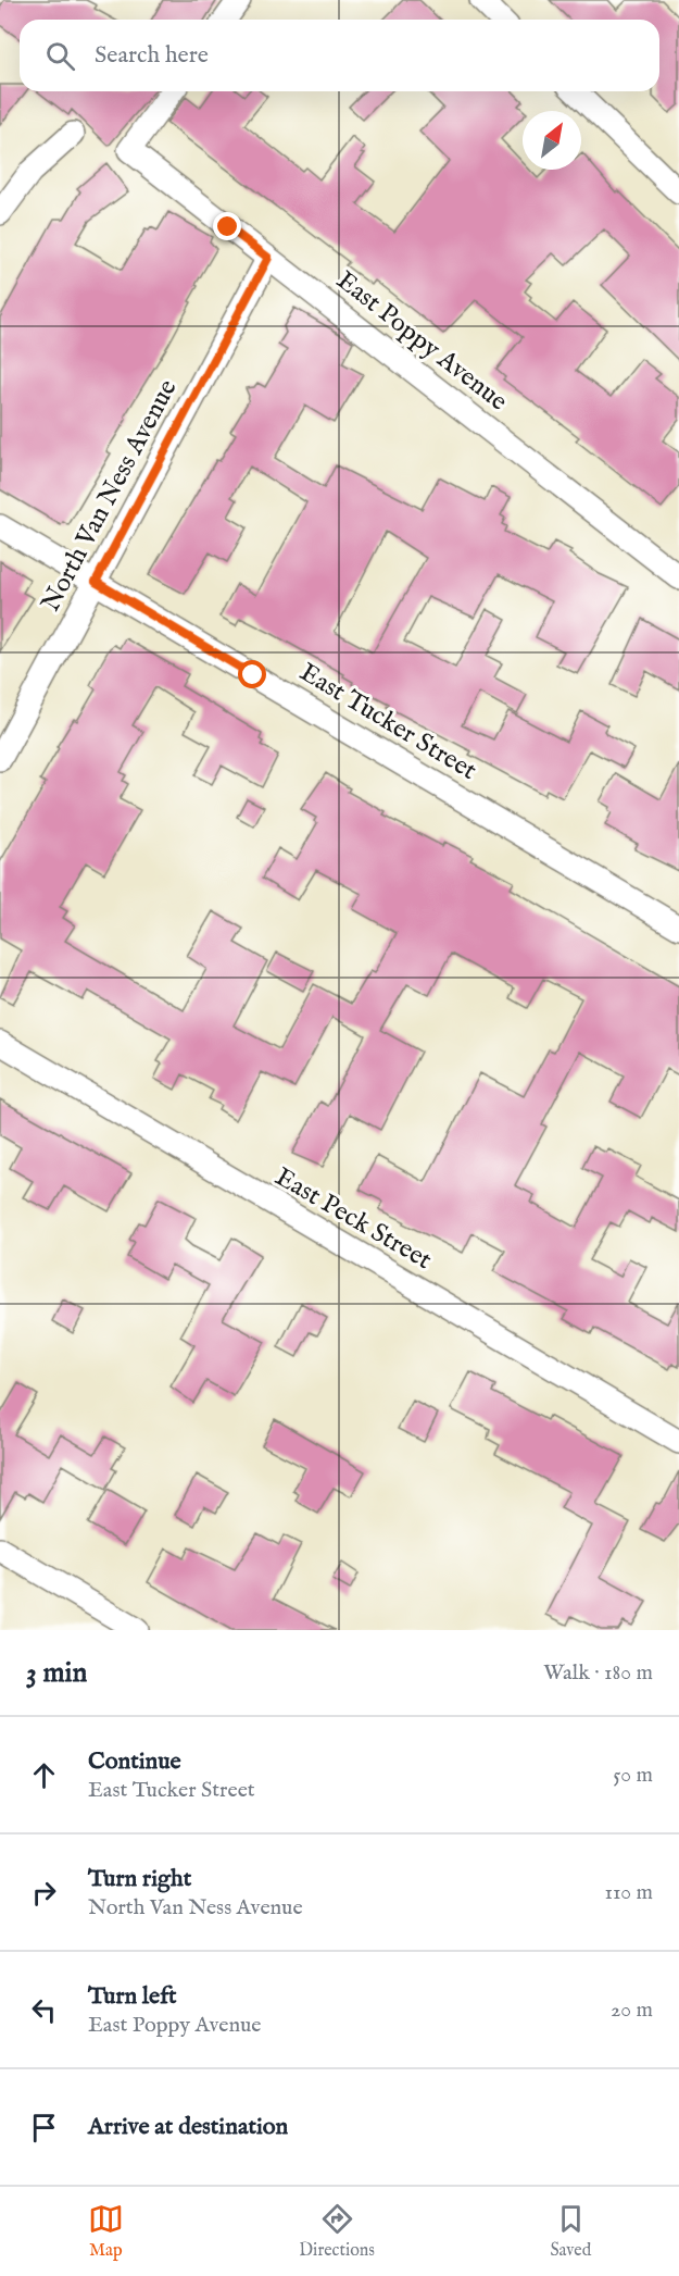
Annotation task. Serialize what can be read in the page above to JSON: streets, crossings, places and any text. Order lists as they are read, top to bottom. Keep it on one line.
{"streets":{"street":["East Poppy Avenue","North Van Ness Avenue","East Tucker Street","East Peck Street"]},"crossings":[["East Poppy Avenue","North Van Ness Avenue"],["North Van Ness Avenue","East Tucker Street"]],"north":"top right","page":{"search":"Search here","heading":["3 min","Walk · 180 m"],"list":[["Continue","East Tucker Street","50 m"],["Turn right","North Van Ness Avenue","110 m"],["Turn left","East Poppy Avenue","20 m"],"Arrive at destination"],"nav":["Map","Directions","Saved"]}}
